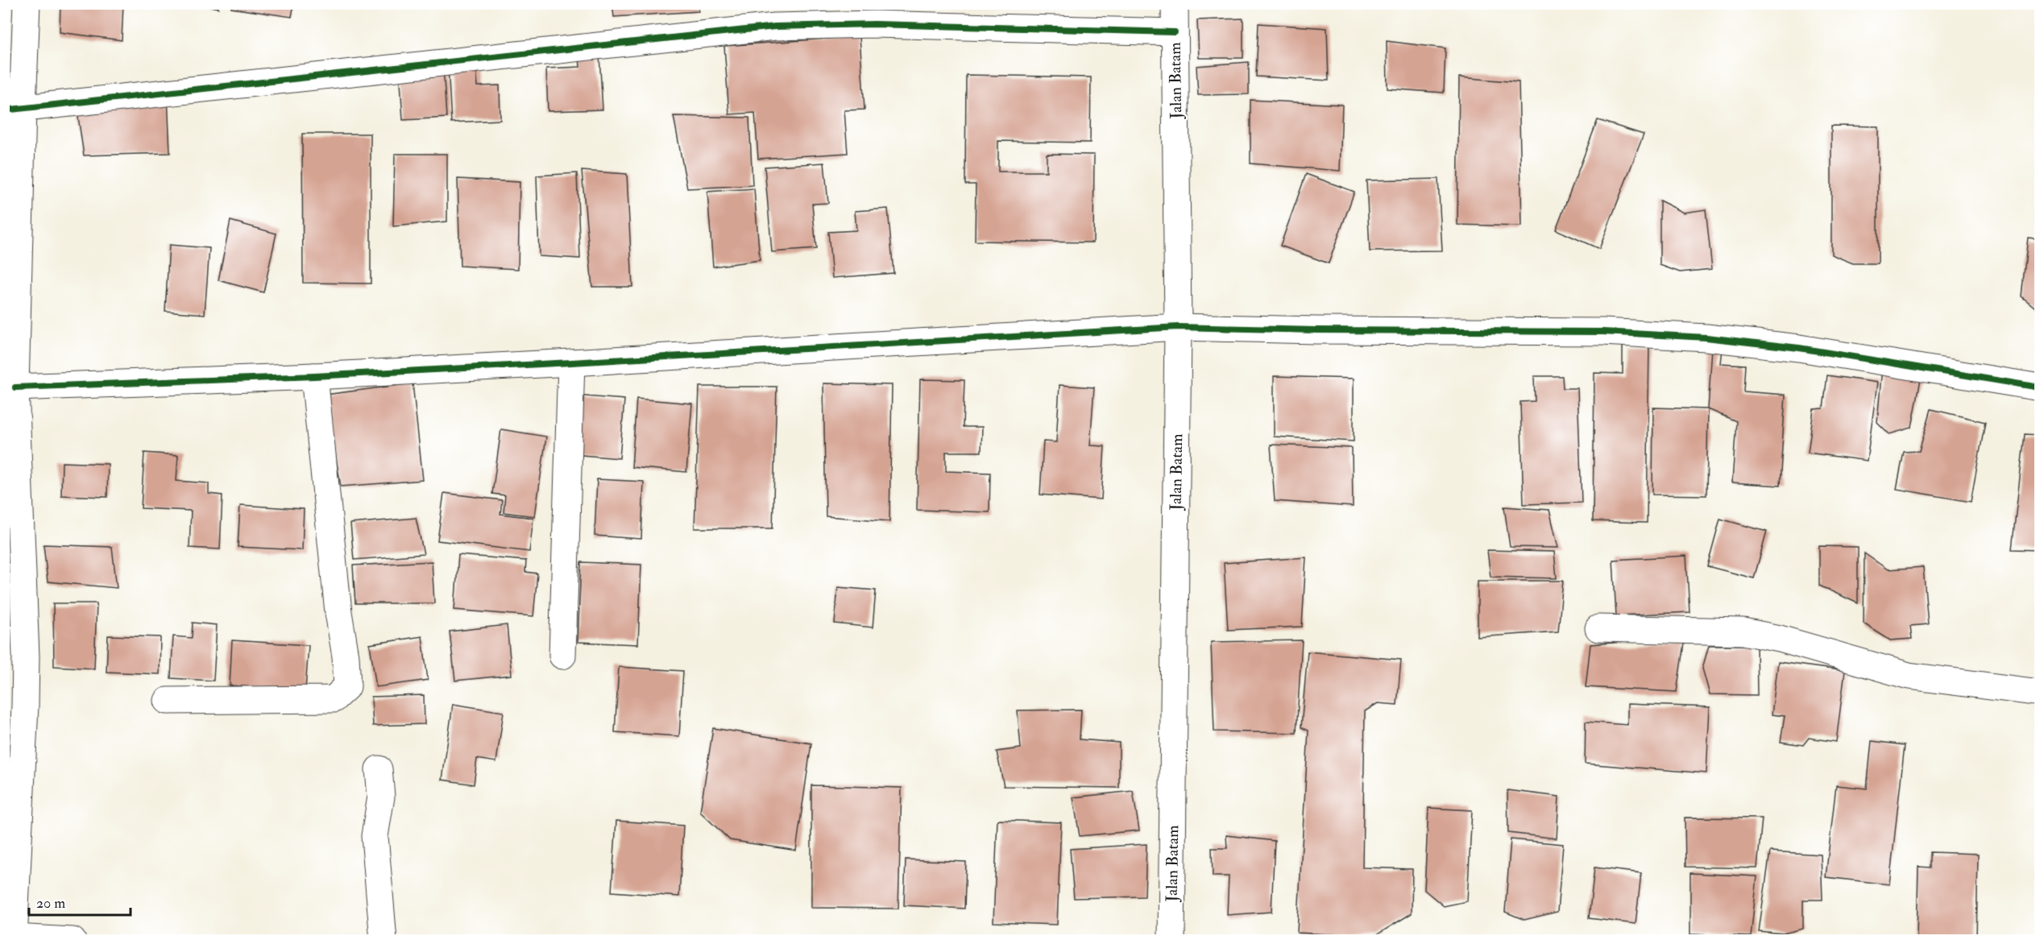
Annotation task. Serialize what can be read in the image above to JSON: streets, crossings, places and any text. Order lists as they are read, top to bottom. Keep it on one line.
{"streets":{"street":["Jalan Batam"]},"scale_bar":"20 m"}
